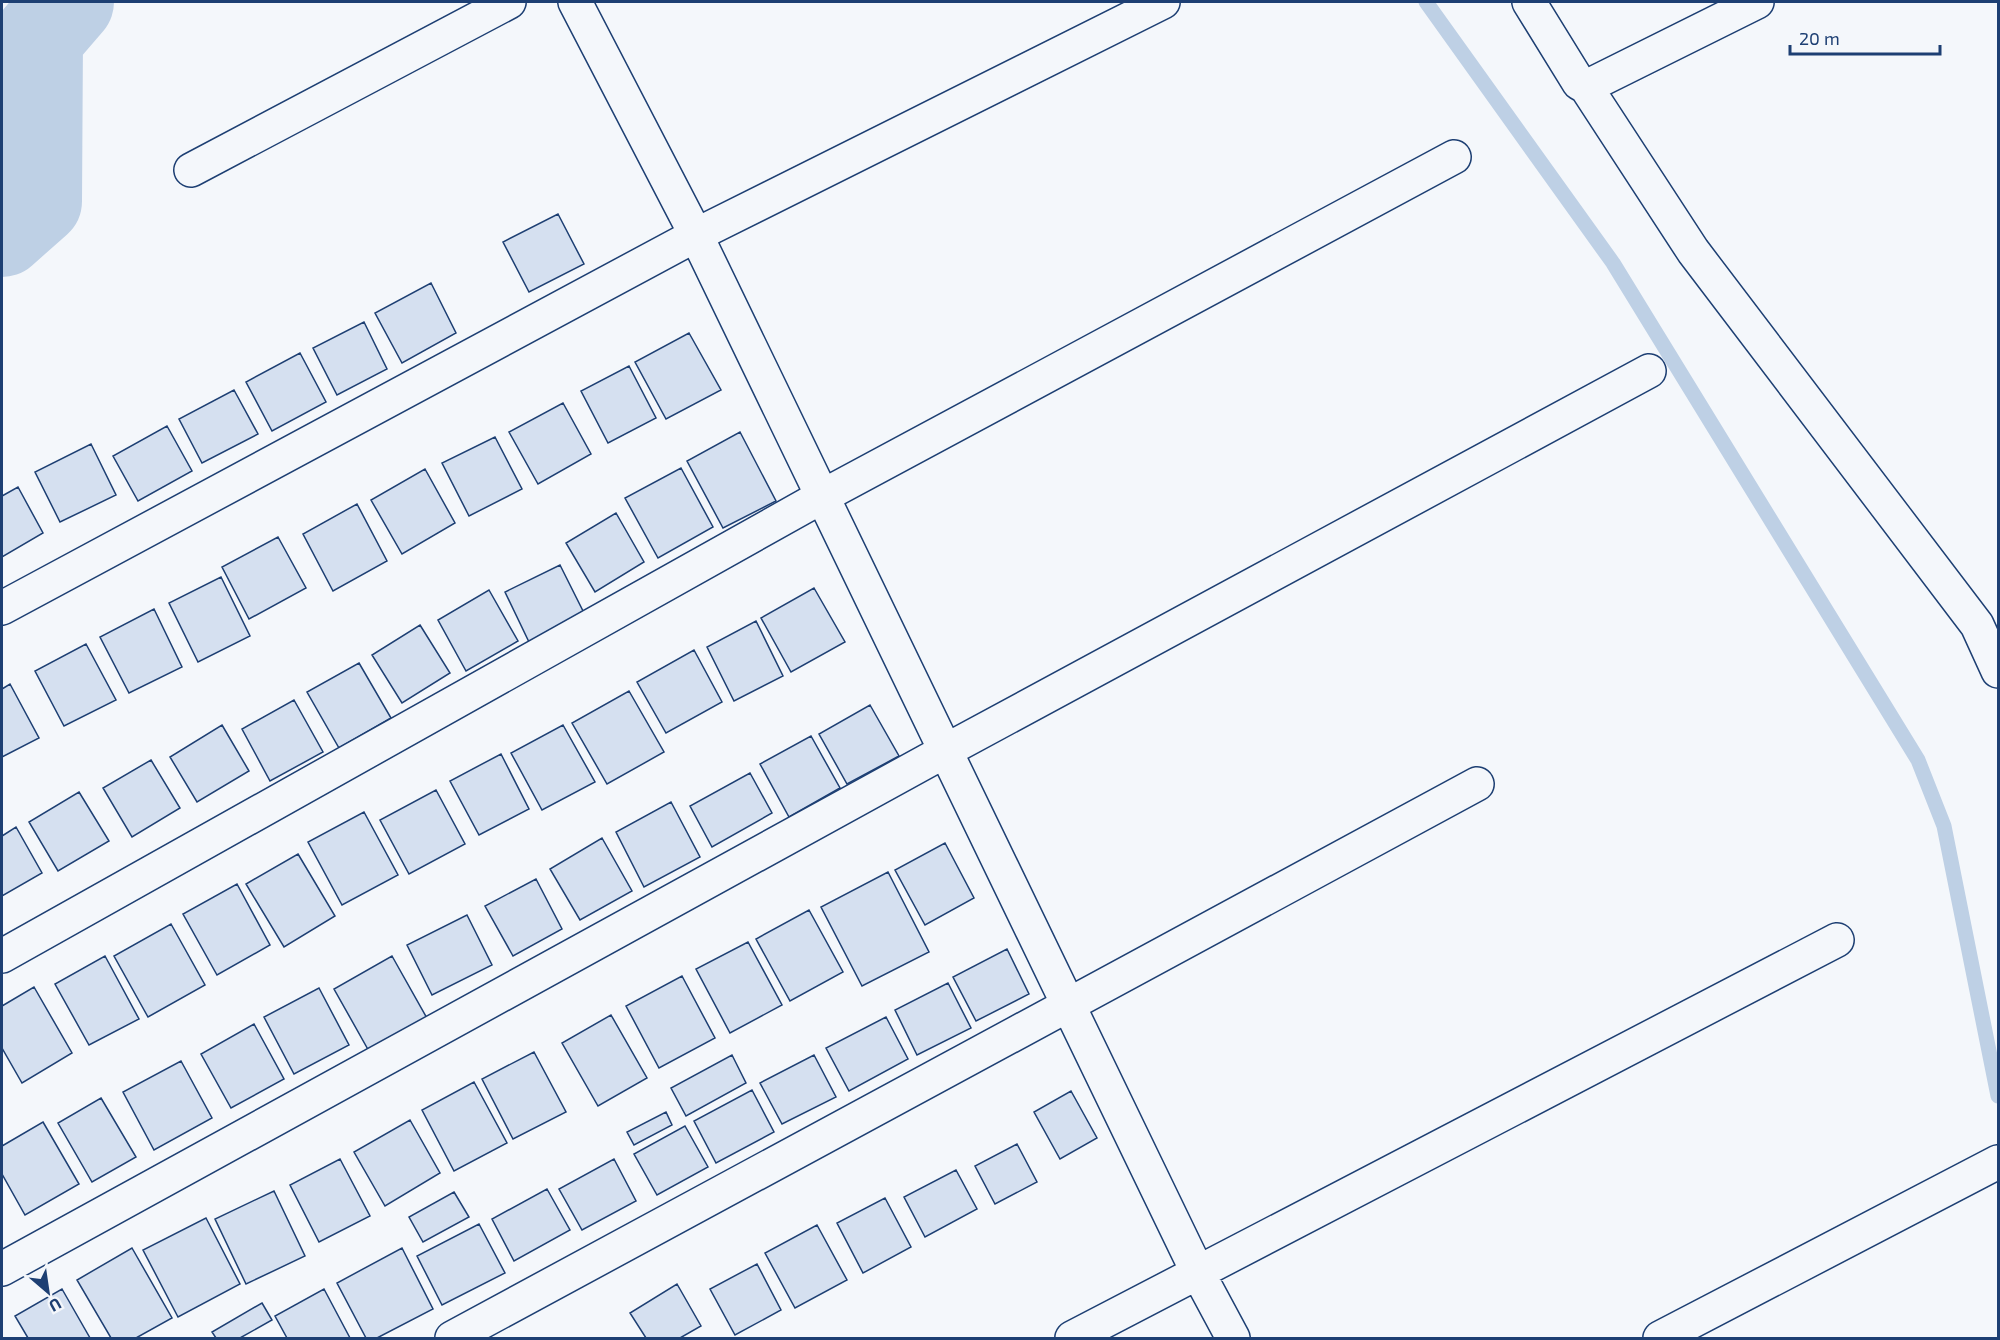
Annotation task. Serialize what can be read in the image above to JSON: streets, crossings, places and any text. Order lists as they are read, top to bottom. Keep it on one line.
{"scale_bar":"20 m","north":"bottom right"}
